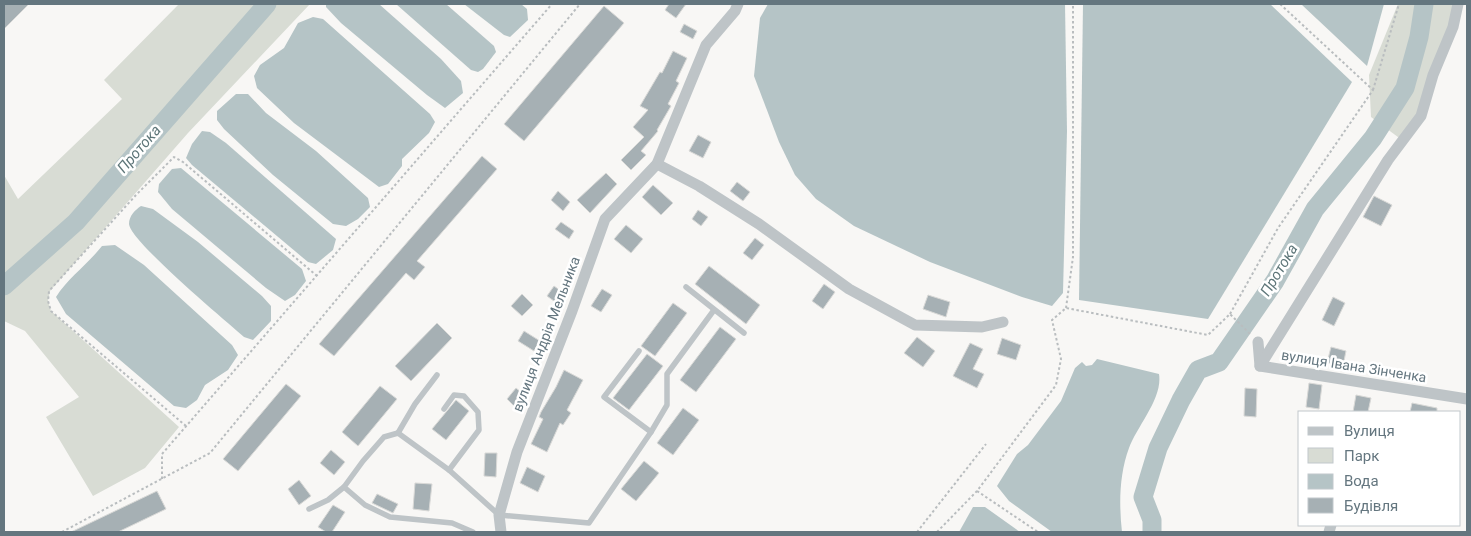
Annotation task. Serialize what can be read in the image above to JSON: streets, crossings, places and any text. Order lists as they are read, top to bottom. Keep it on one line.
{"streets":{"street":["вулиця Андрія Мельника","вулиця Івана Зінченка"]},"water":["Протока"],"legend":["Вулиця","Парк","Вода","Будівля"]}
